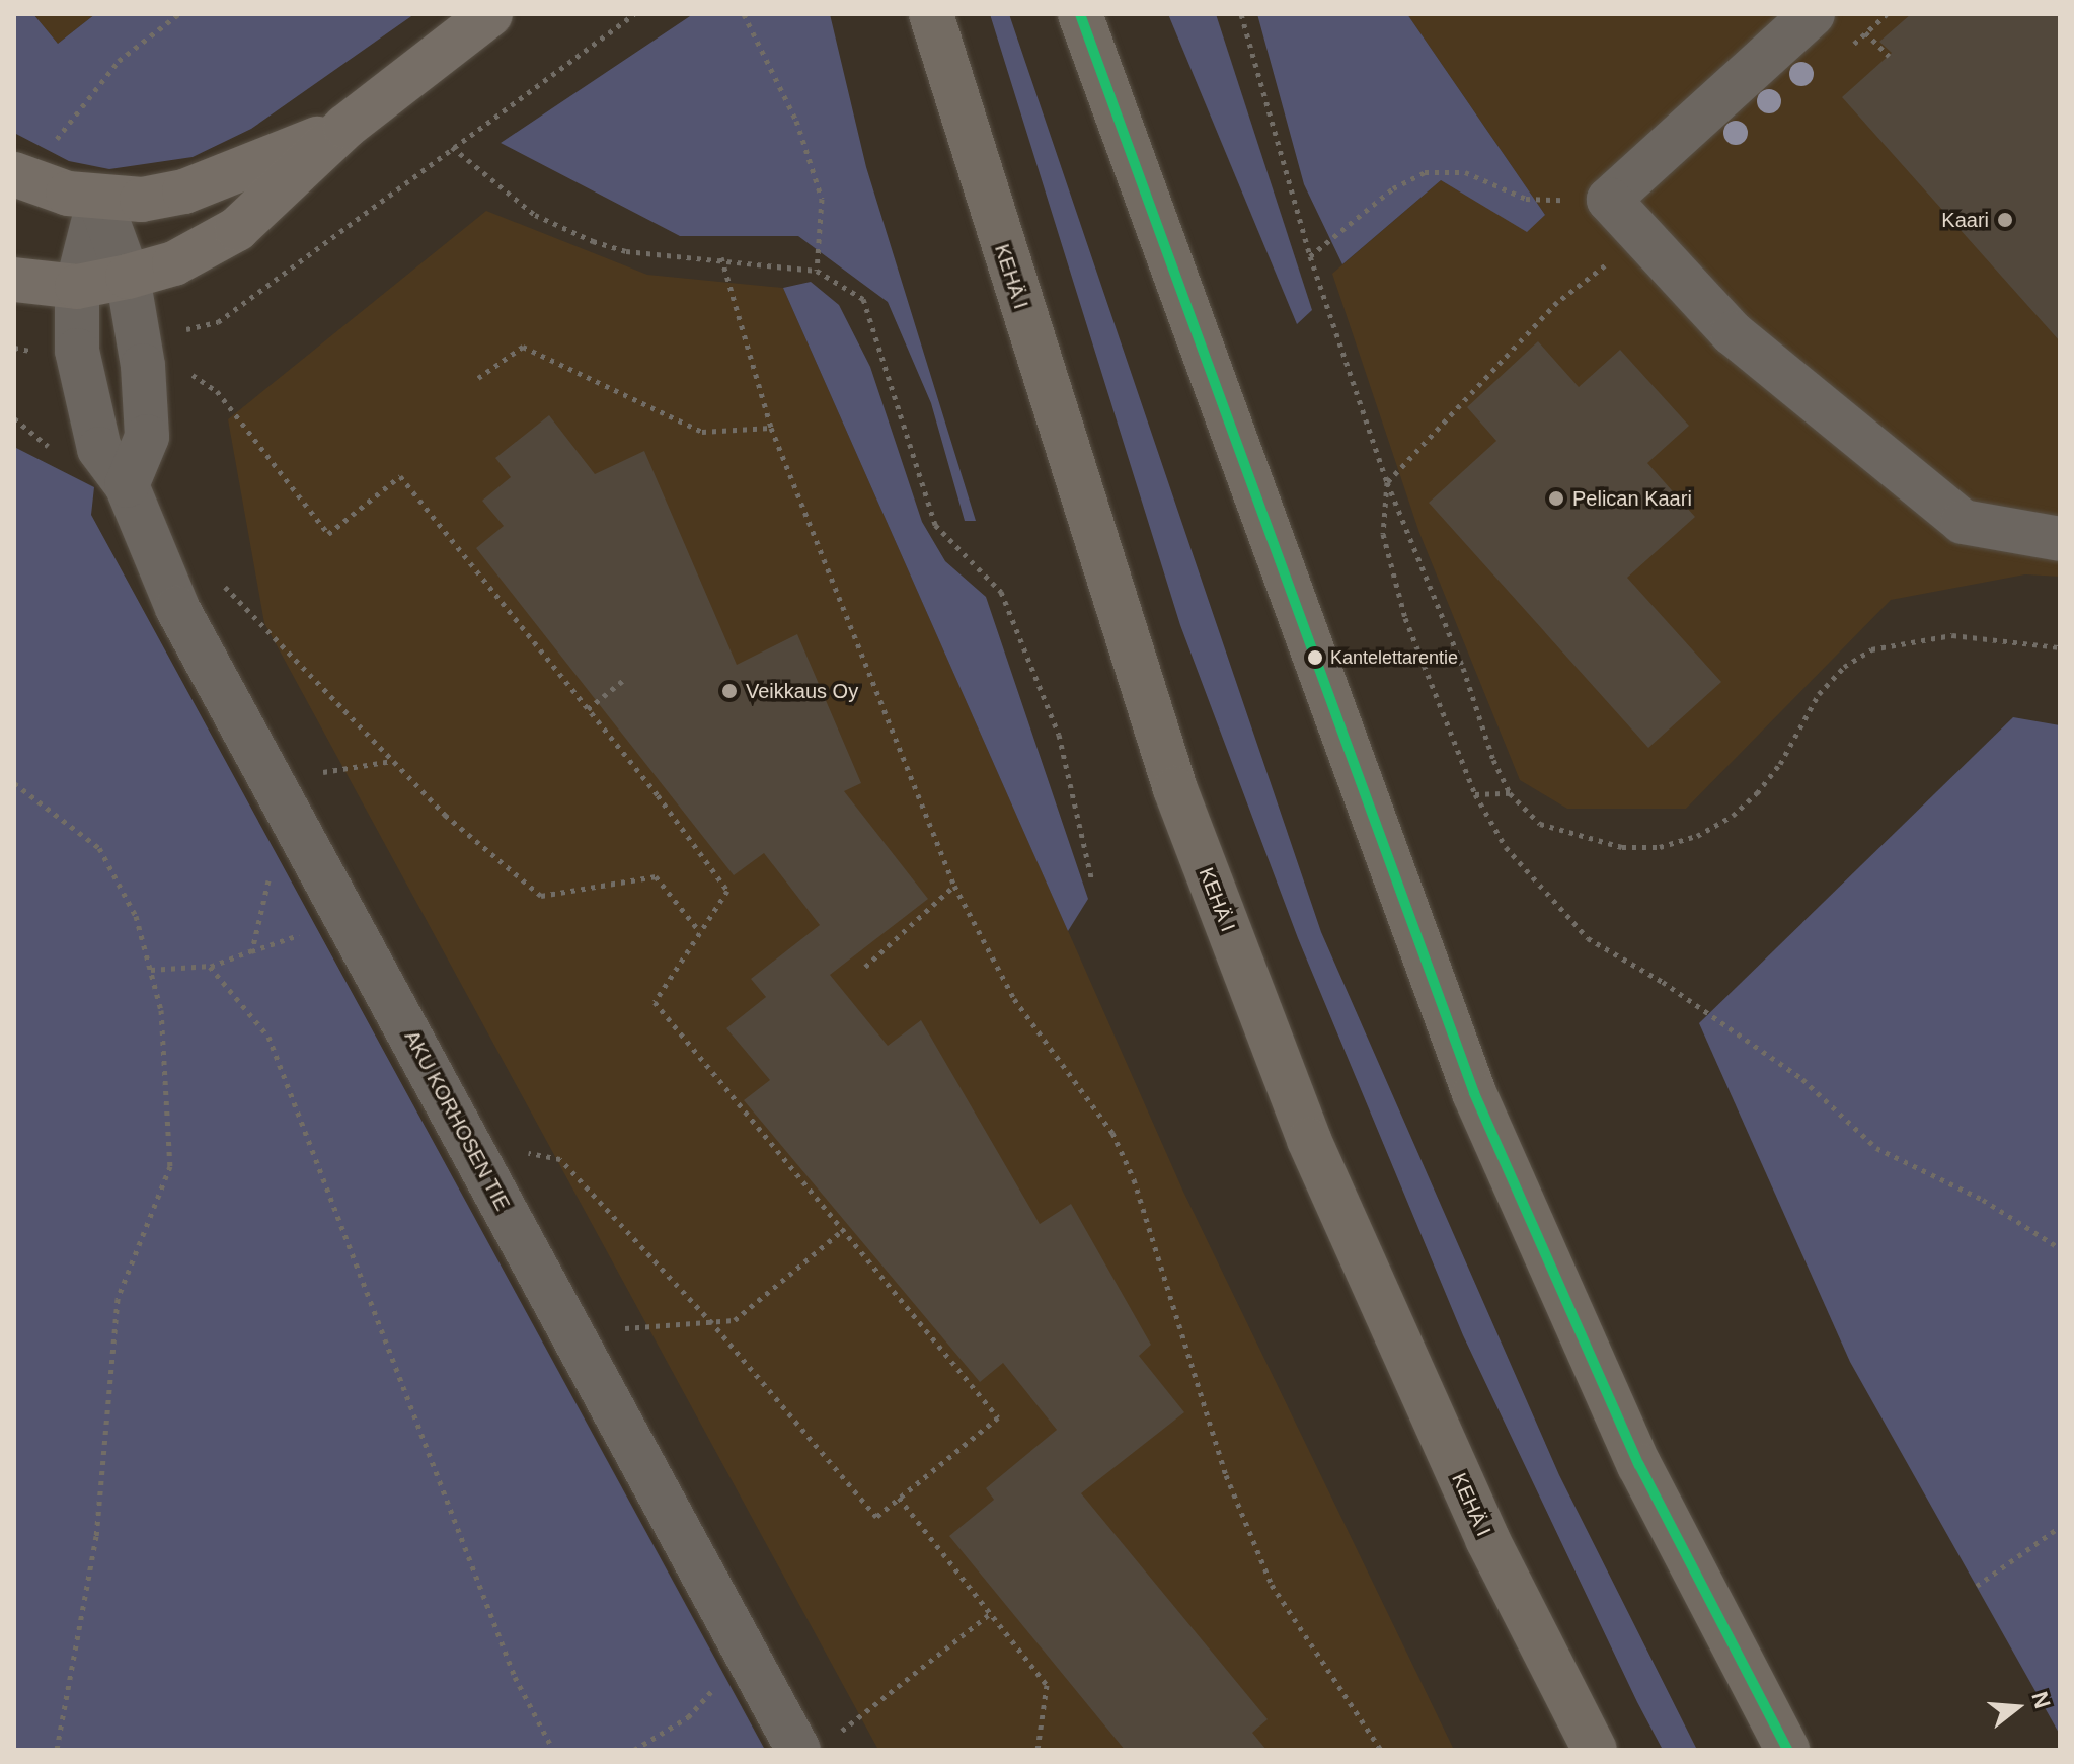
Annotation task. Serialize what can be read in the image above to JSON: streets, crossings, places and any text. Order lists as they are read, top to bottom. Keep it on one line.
{"streets":{"highway":["KEHÄ I"],"street":["AKU KORHOSEN TIE"]},"places":["Kaari","Pelican Kaari","Kantelettarentie","Veikkaus Oy"],"north":"right"}
